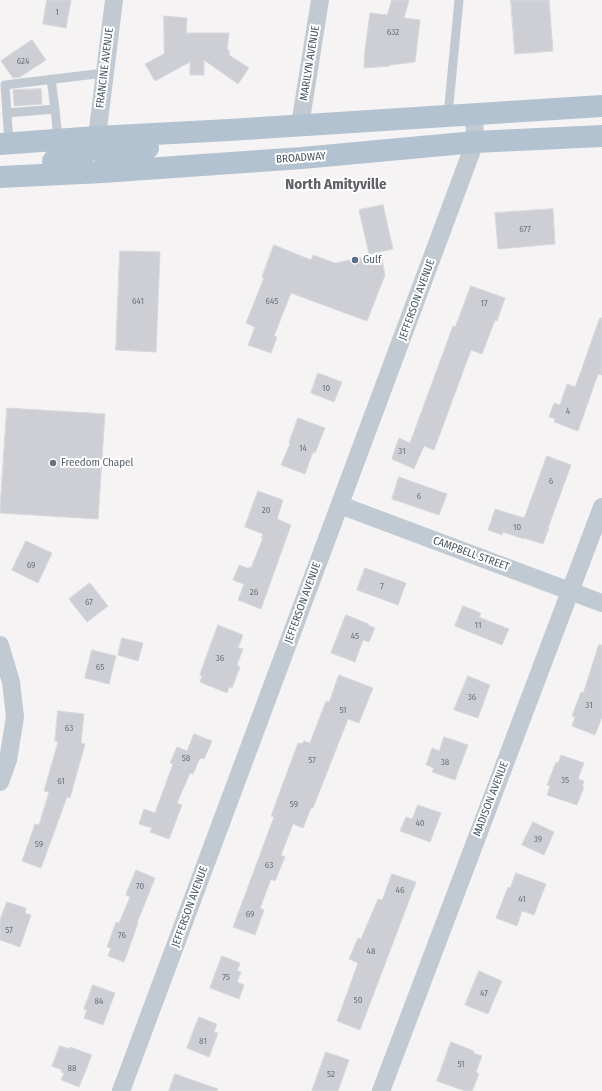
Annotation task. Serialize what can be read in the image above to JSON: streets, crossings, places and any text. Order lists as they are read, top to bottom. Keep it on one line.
{"streets":{"main road":["BROADWAY"],"street":["MARILYN AVENUE","FRANCINE AVENUE","JEFFERSON AVENUE","CAMPBELL STREET","MADISON AVENUE"]},"crossings":[["BROADWAY","JEFFERSON AVENUE"],["JEFFERSON AVENUE","CAMPBELL STREET"],["CAMPBELL STREET","MADISON AVENUE"]],"districts":["North Amityville"],"places":["Gulf","Freedom Chapel"],"house_numbers":["1","632","624","677","641","645","17","10","4","14","31","6","6","20","10","69","7","26","67","11","45","36","65","36","31","51","63","58","57","38","35","61","59","40","39","59","63","70","46","41","69","57","76","48","75","47","50","84","81","51","88","52"]}
